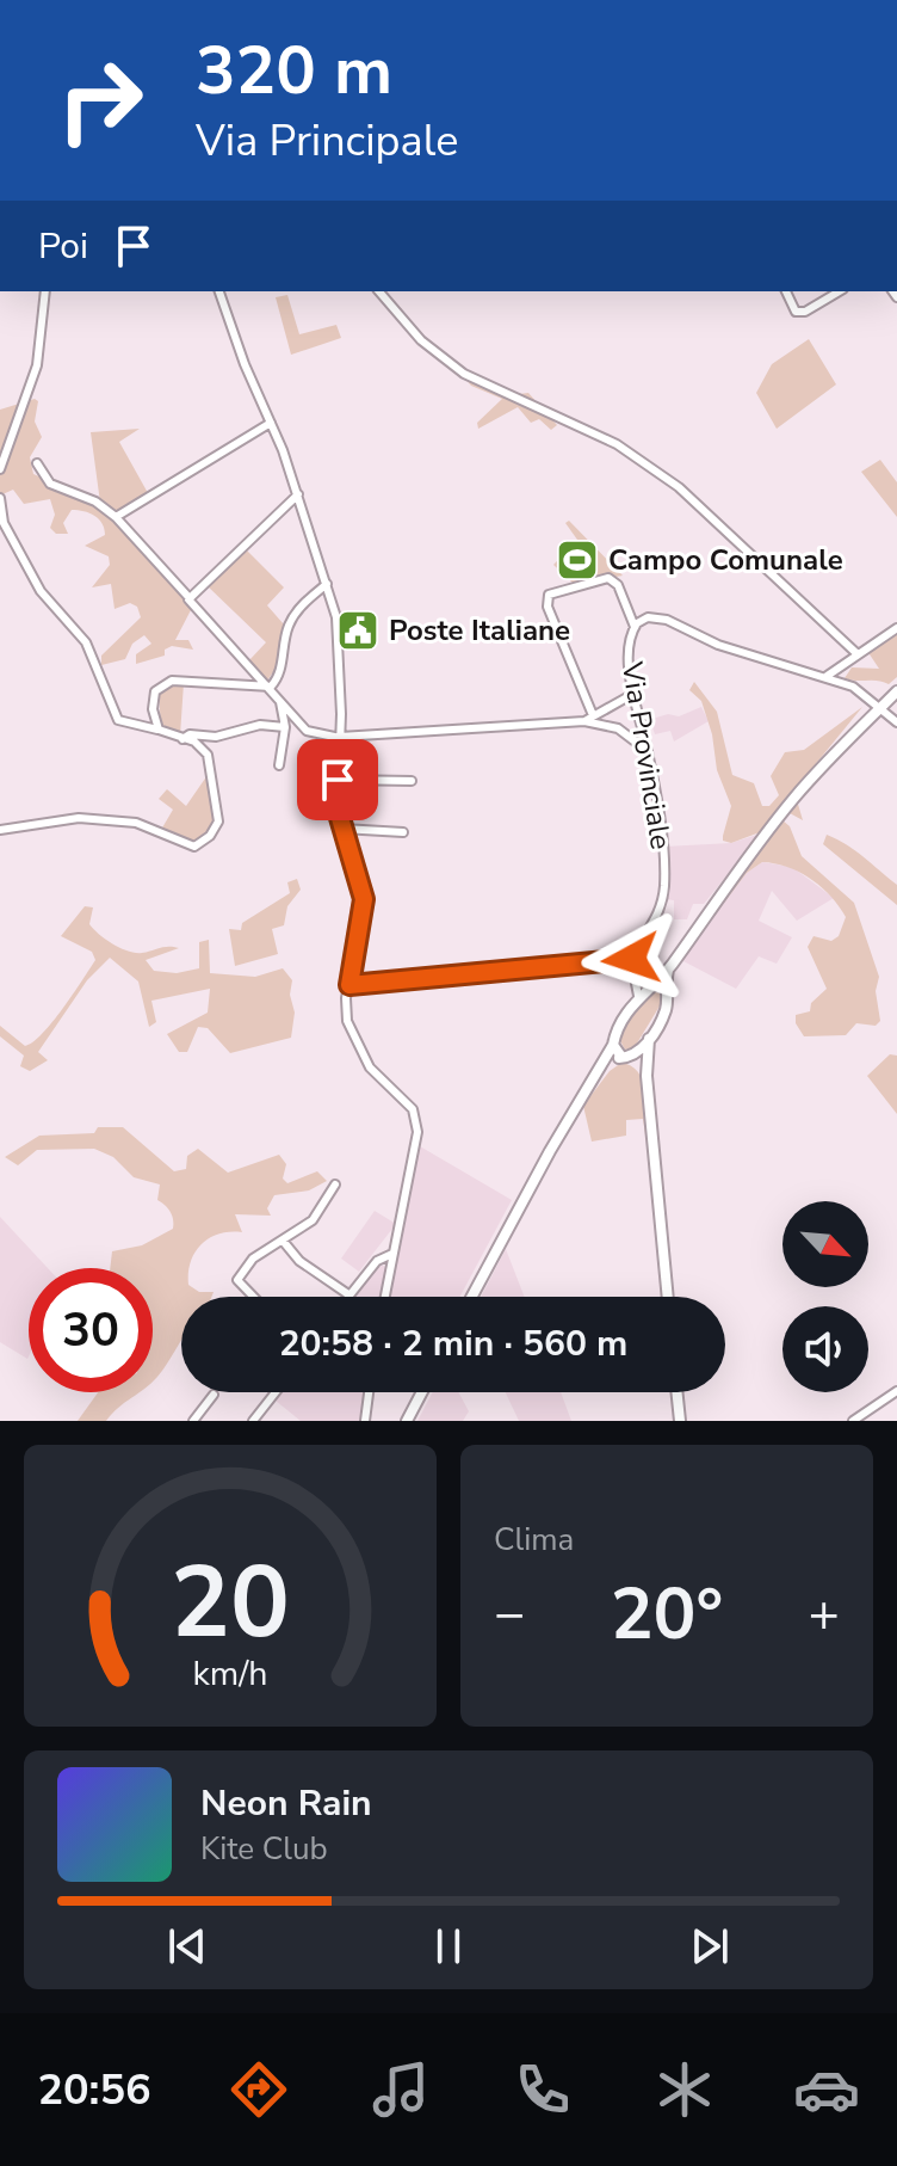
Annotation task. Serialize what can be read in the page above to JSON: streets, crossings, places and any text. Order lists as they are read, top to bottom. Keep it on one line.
{"streets":{"street":["Via Provinciale"]},"places":{"sports":["Campo Comunale"],"public building":["Poste Italiane"]},"north":"bottom right","page":{"turn":["320 m","Via Principale"],"then":"Poi","limit":"30","trip":"20:58 · 2 min · 560 m","tile":"Clima","heat":["−","20°","+"],"song":["Neon Rain","Kite Club"],"tabs":"20:56","gauge":["20","km/h"]}}
